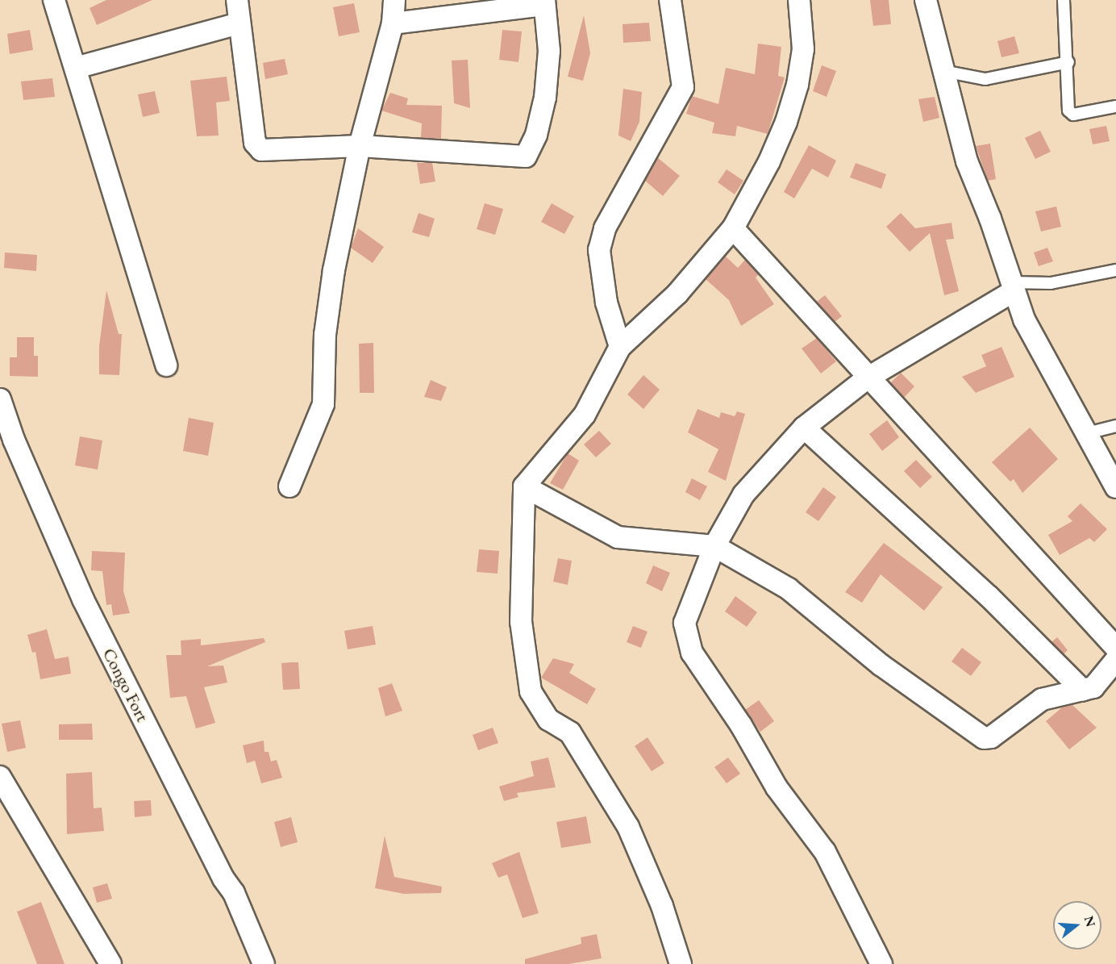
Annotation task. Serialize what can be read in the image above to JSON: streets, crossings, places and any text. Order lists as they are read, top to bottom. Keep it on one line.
{"streets":{"street":["Congo Fort"]},"north":"right"}
